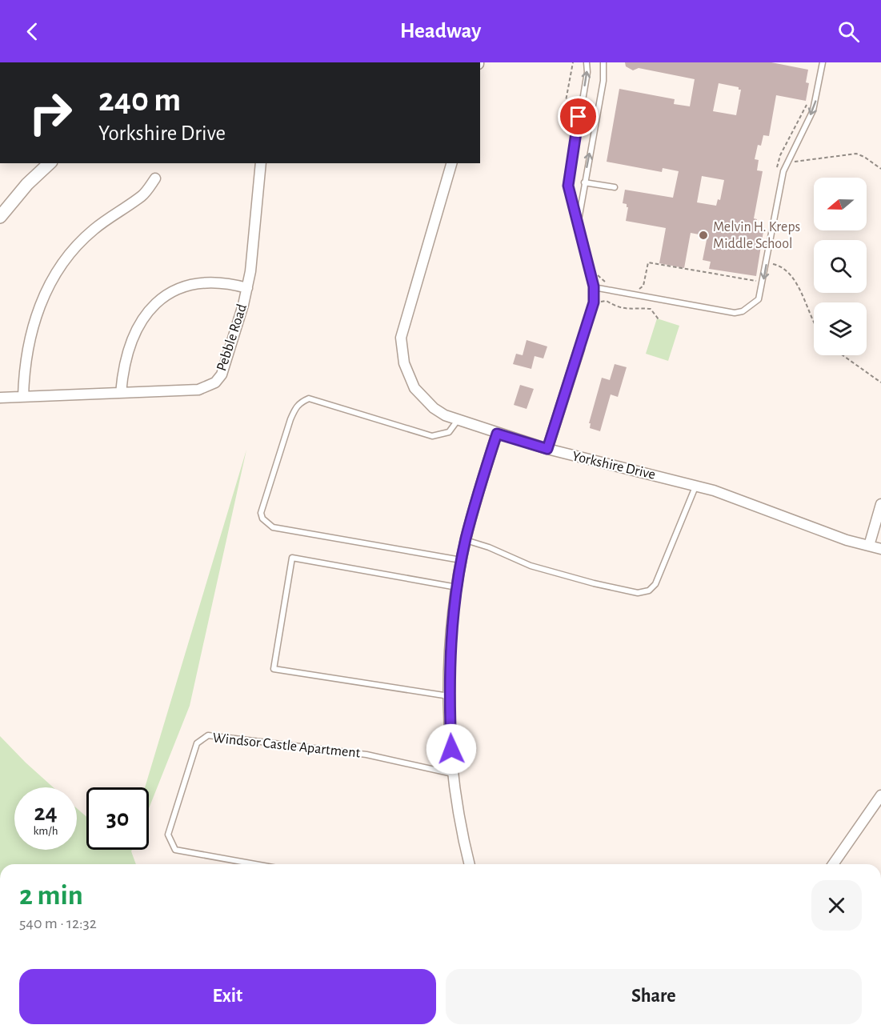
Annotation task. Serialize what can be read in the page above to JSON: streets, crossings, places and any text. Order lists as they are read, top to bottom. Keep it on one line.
{"streets":{"street":["Pebble Road","Yorkshire Drive"],"lane":["Windsor Castle Apartment"]},"places":["Melvin H. Kreps Middle School"],"north":"left","page":{"header":"Headway","turn":["240 m","Yorkshire Drive"],"speed":"24 km/h","limit":"30","heading":["2 min","540 m · 12:32"],"buttons":["Exit","Share"]}}
